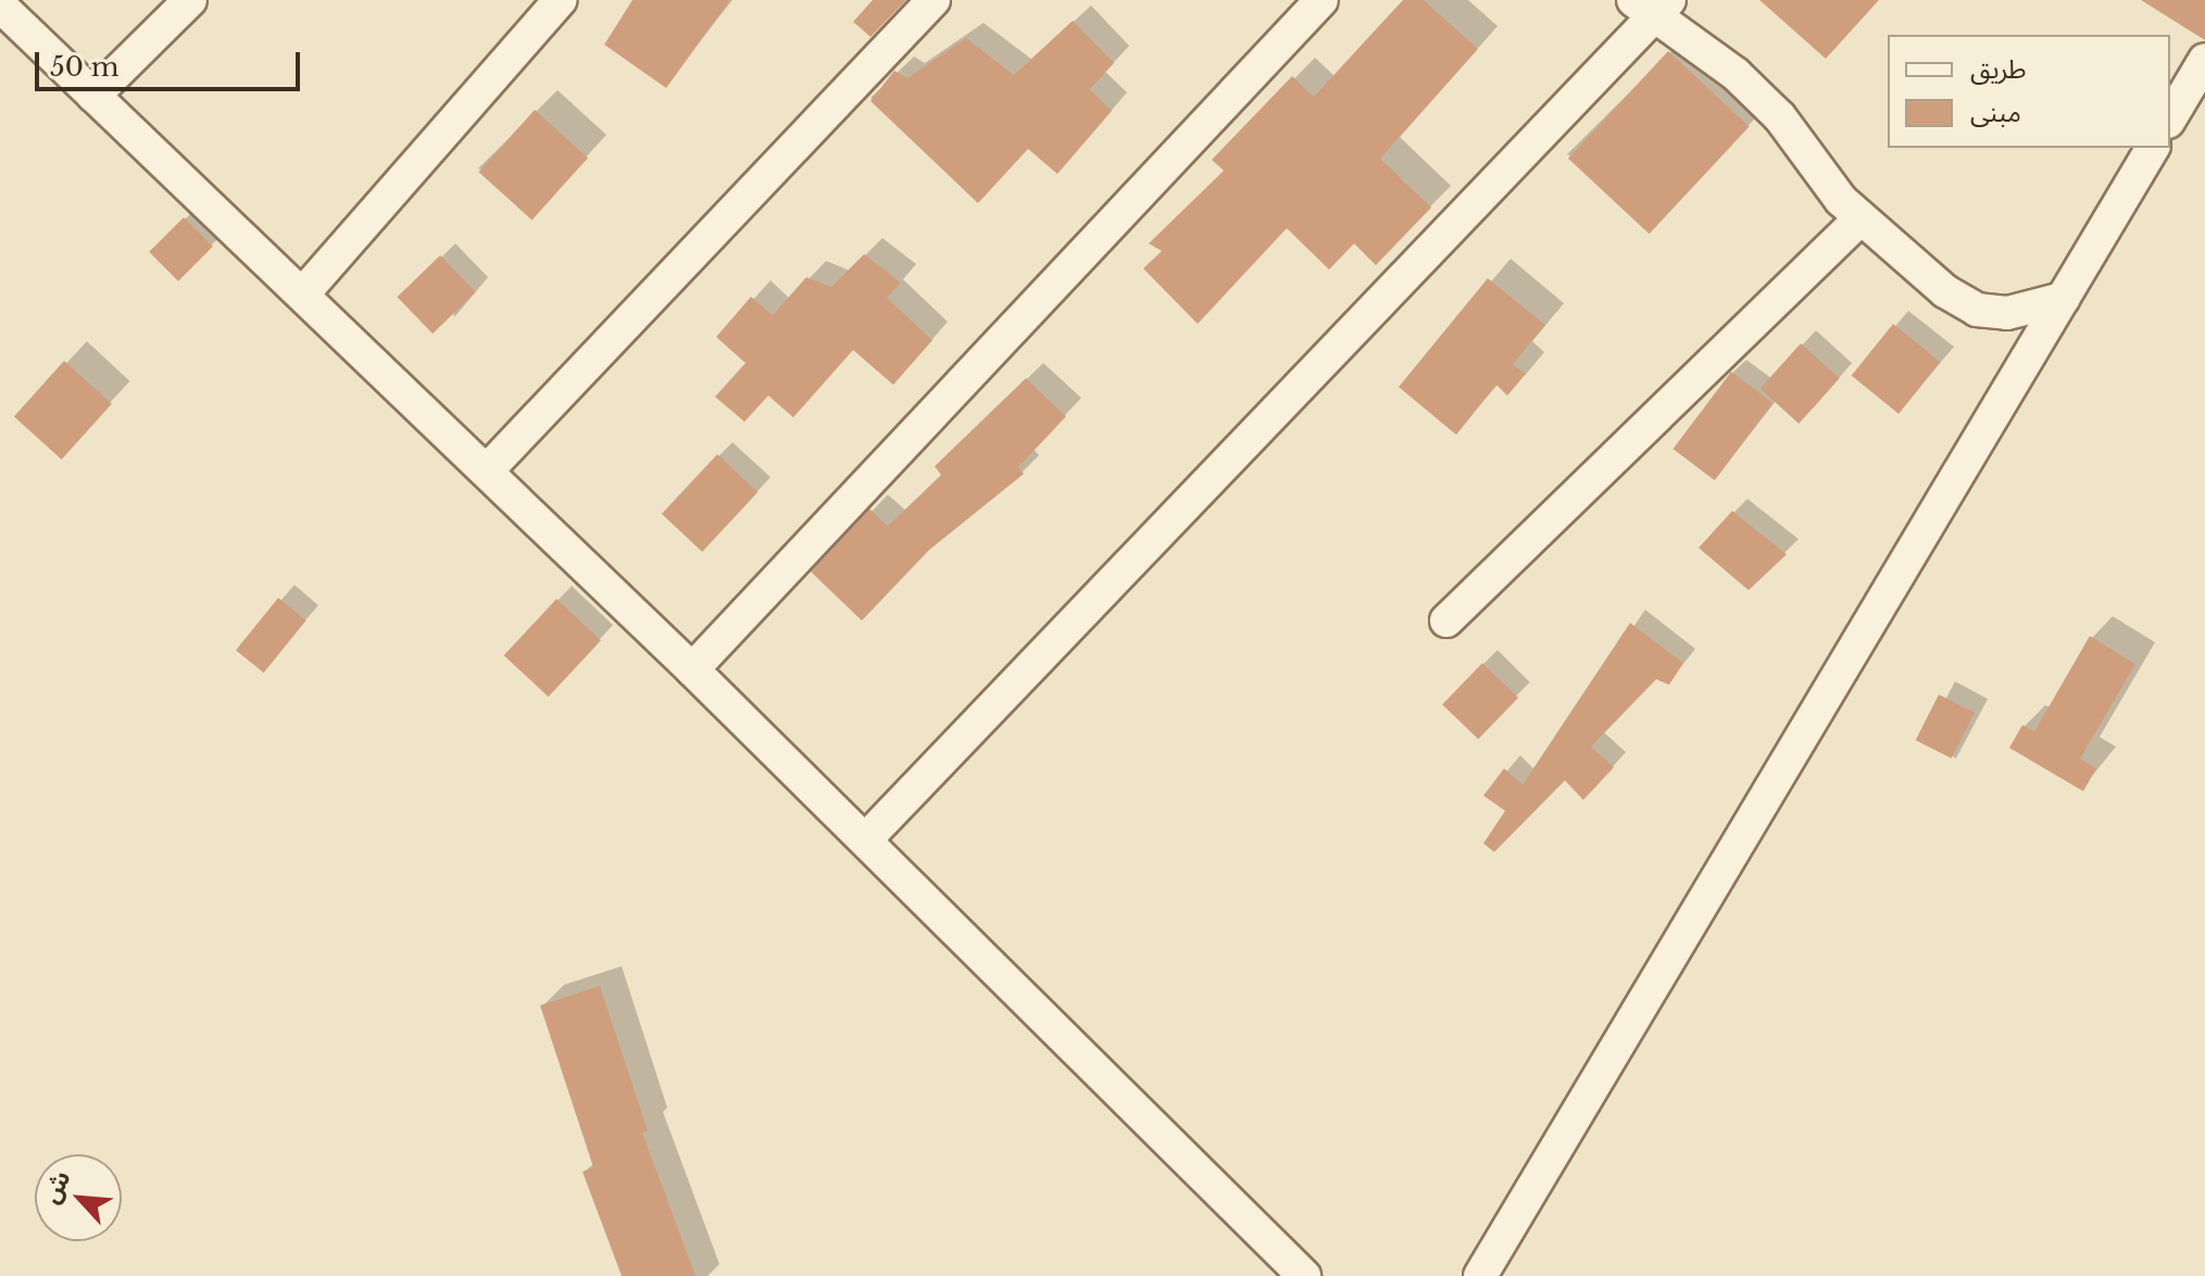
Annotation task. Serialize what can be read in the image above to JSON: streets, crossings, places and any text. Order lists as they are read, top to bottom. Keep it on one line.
{"legend":["طريق","مبنى"],"scale_bar":"50 m","north":"top left"}
